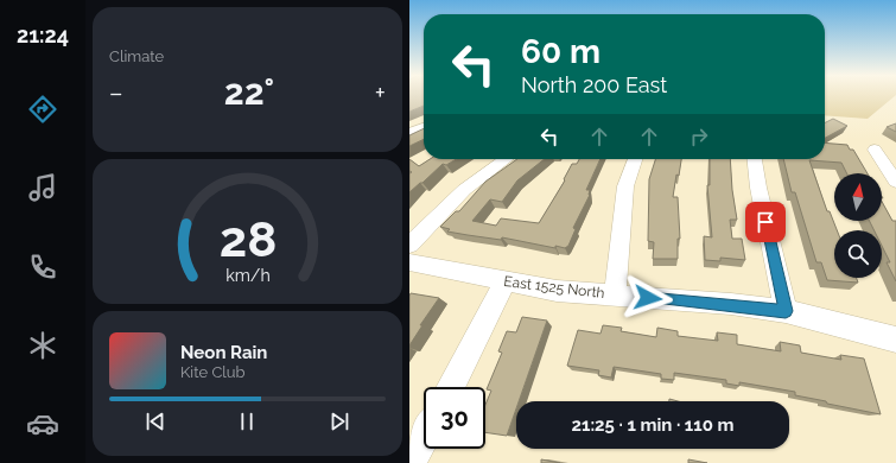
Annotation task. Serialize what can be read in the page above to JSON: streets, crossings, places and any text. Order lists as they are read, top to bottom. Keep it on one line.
{"streets":{"street":["East 1525 North"]},"north":"top","page":{"tabs":"21:24","tile":"Climate","turn":["60 m","North 200 East"],"heat":["−","22°","+"],"song":["Neon Rain","Kite Club"],"limit":"30","trip":"21:25 · 1 min · 110 m","gauge":["28","km/h"]}}
